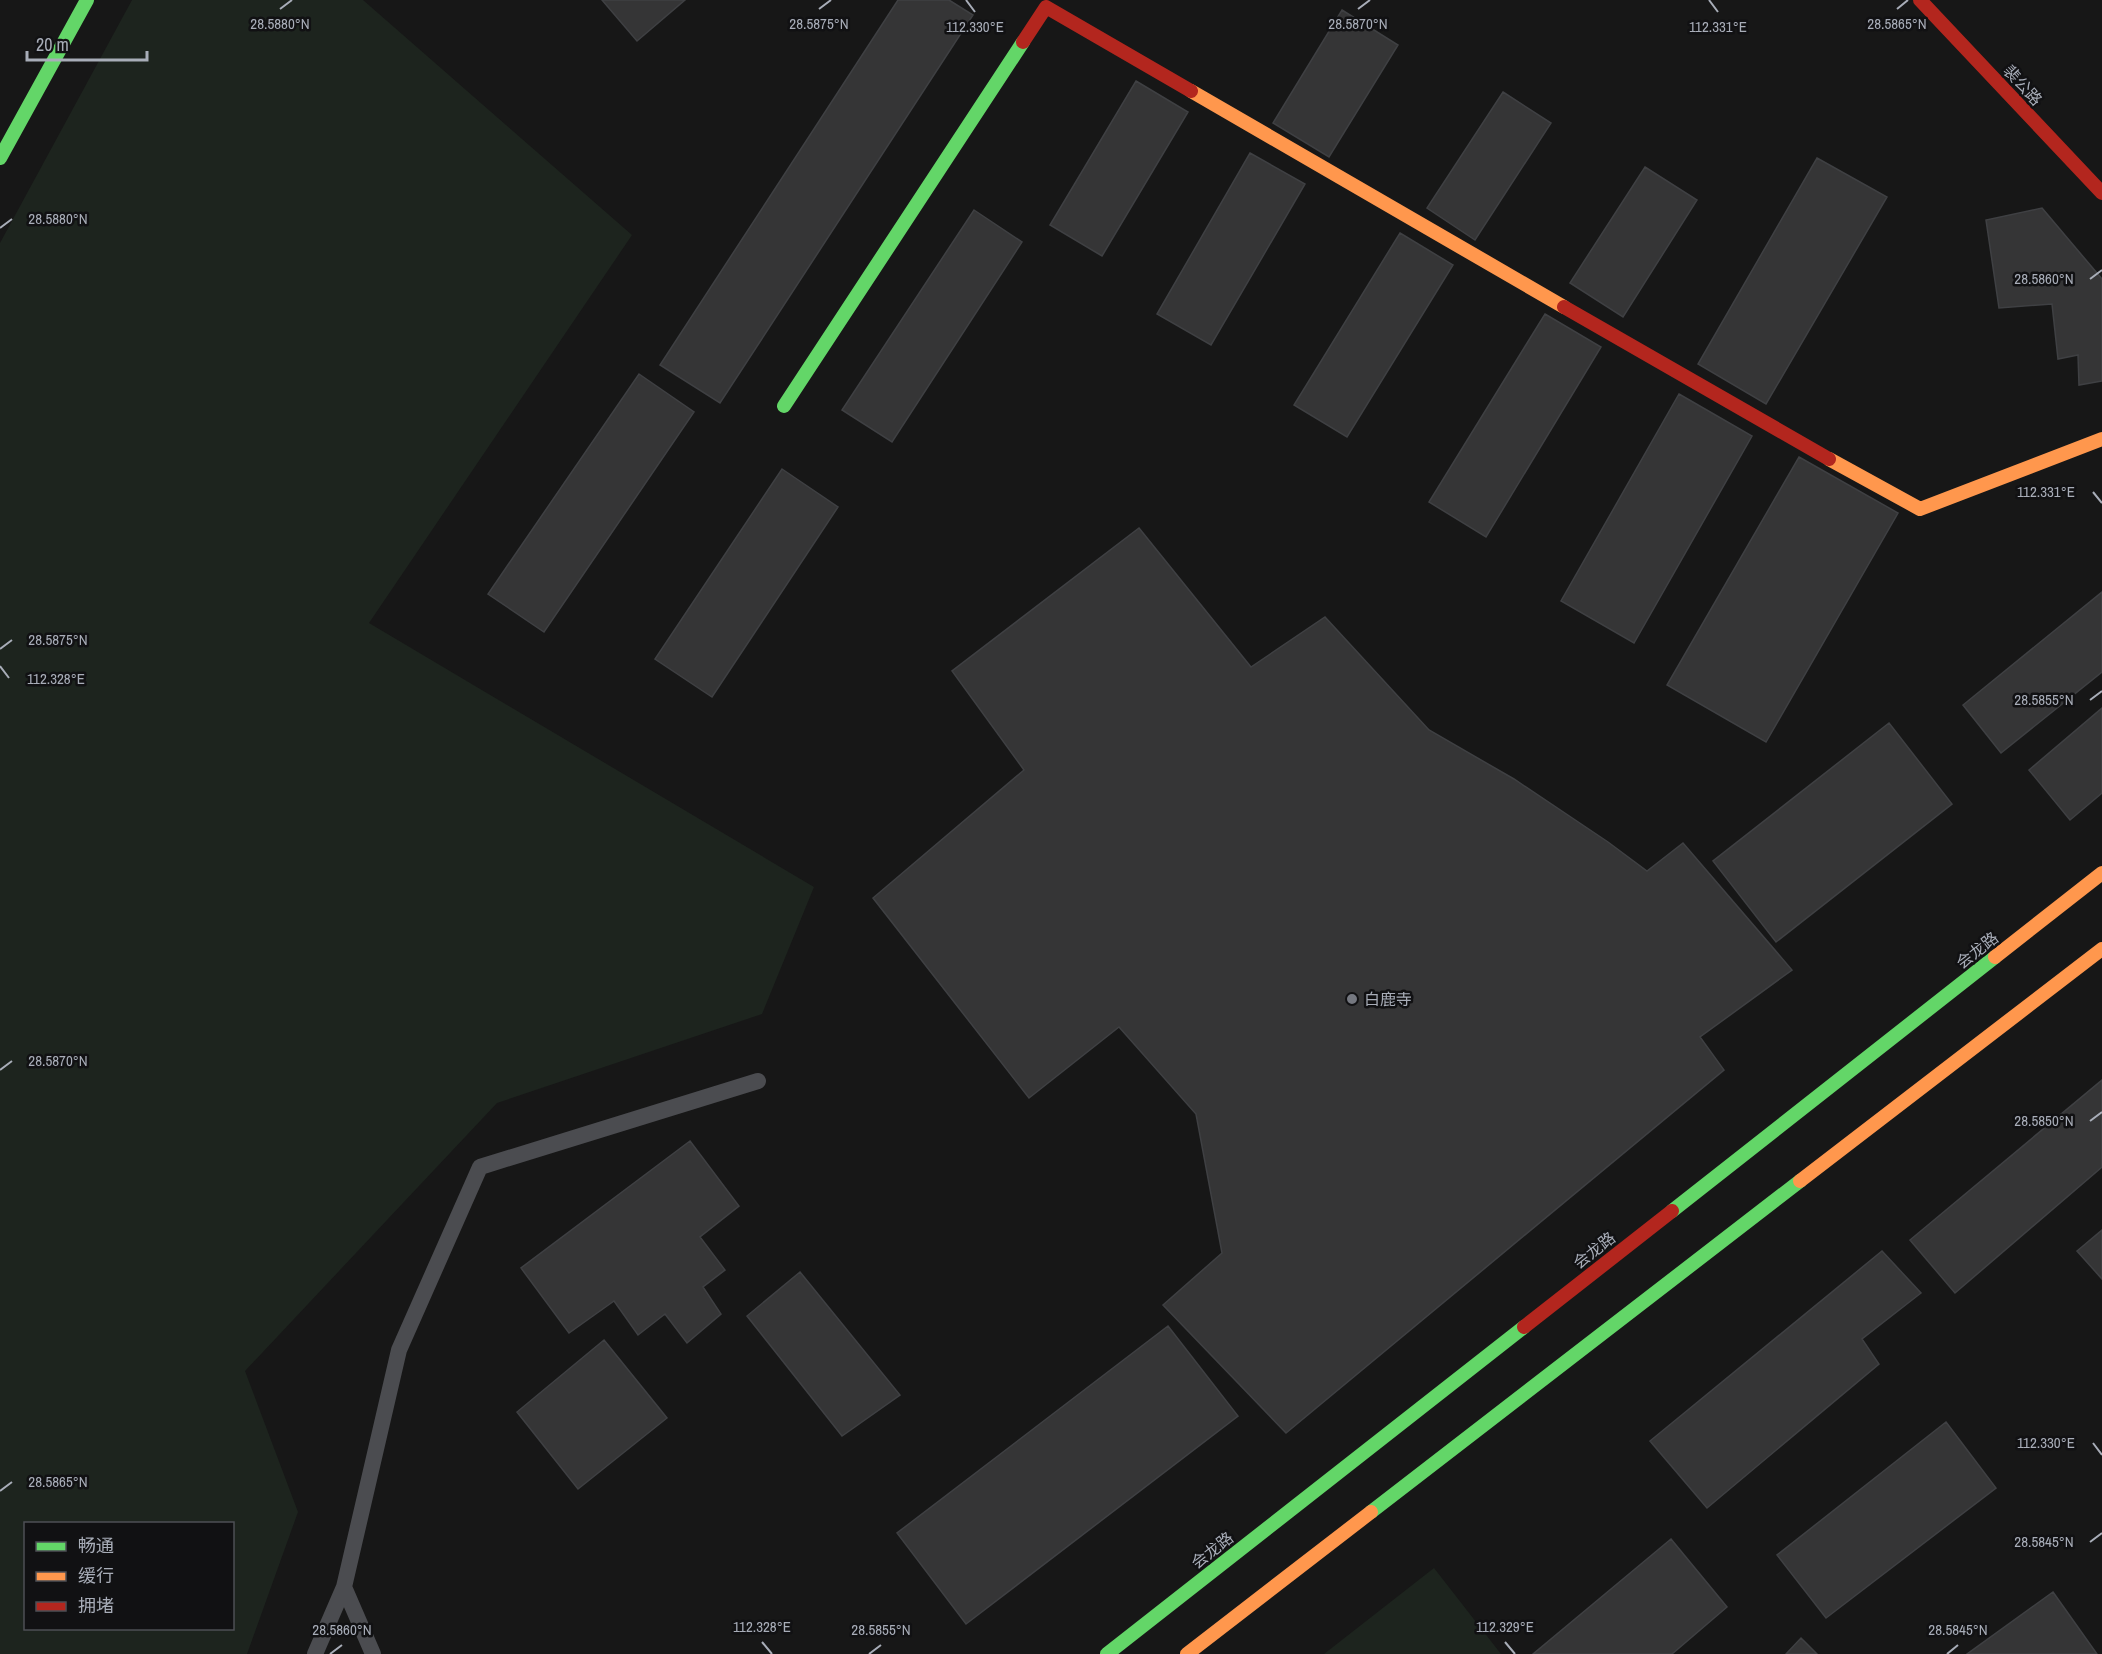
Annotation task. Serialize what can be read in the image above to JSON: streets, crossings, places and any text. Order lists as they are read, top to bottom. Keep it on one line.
{"streets":{"street":["裴公路","会龙路"]},"places":["白鹿寺"],"legend":["畅通","缓行","拥堵"],"scale_bar":"20 m","coordinates":["28.5880°N","28.5875°N","28.5870°N","28.5865°N","112.330°E","112.331°E","28.5860°N","112.328°E","28.5855°N","28.5850°N","28.5845°N","112.329°E"]}
